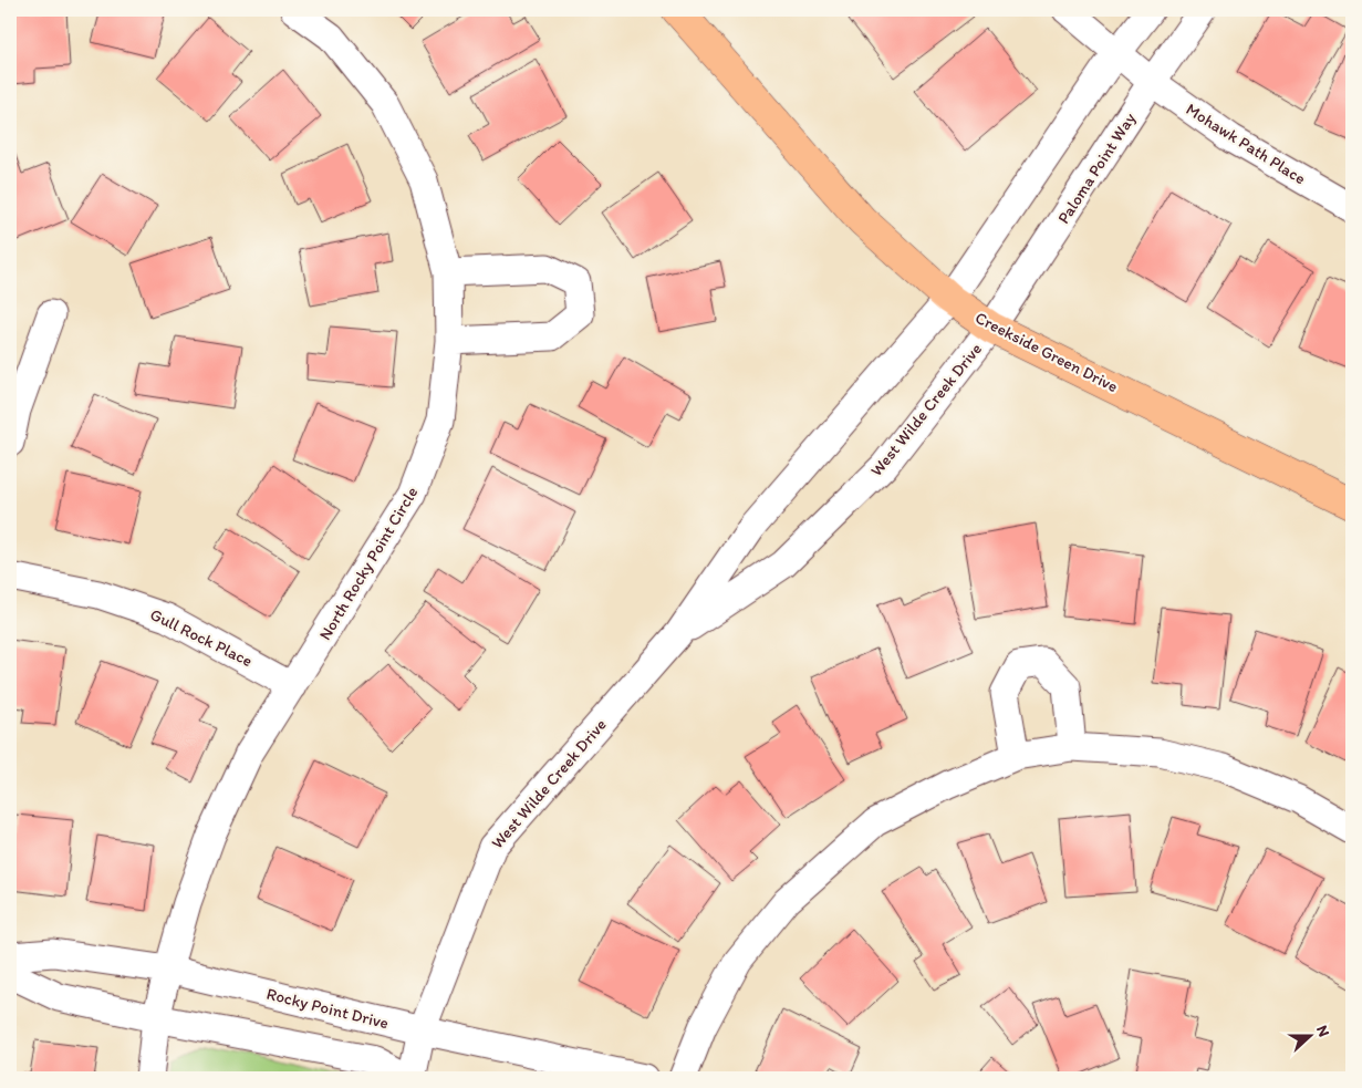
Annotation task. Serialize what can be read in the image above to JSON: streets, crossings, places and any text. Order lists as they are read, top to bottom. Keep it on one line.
{"streets":{"main road":["Creekside Green Drive"],"street":["Mohawk Path Place","Paloma Point Way","West Wilde Creek Drive","North Rocky Point Circle","Gull Rock Place","Rocky Point Drive"]},"crossings":[["Mohawk Path Place","Paloma Point Way"],["Paloma Point Way","Creekside Green Drive"],["Paloma Point Way","West Wilde Creek Drive"],["Creekside Green Drive","West Wilde Creek Drive"],["West Wilde Creek Drive","Rocky Point Drive"],["North Rocky Point Circle","Gull Rock Place"],["North Rocky Point Circle","Rocky Point Drive"]],"north":"right"}
